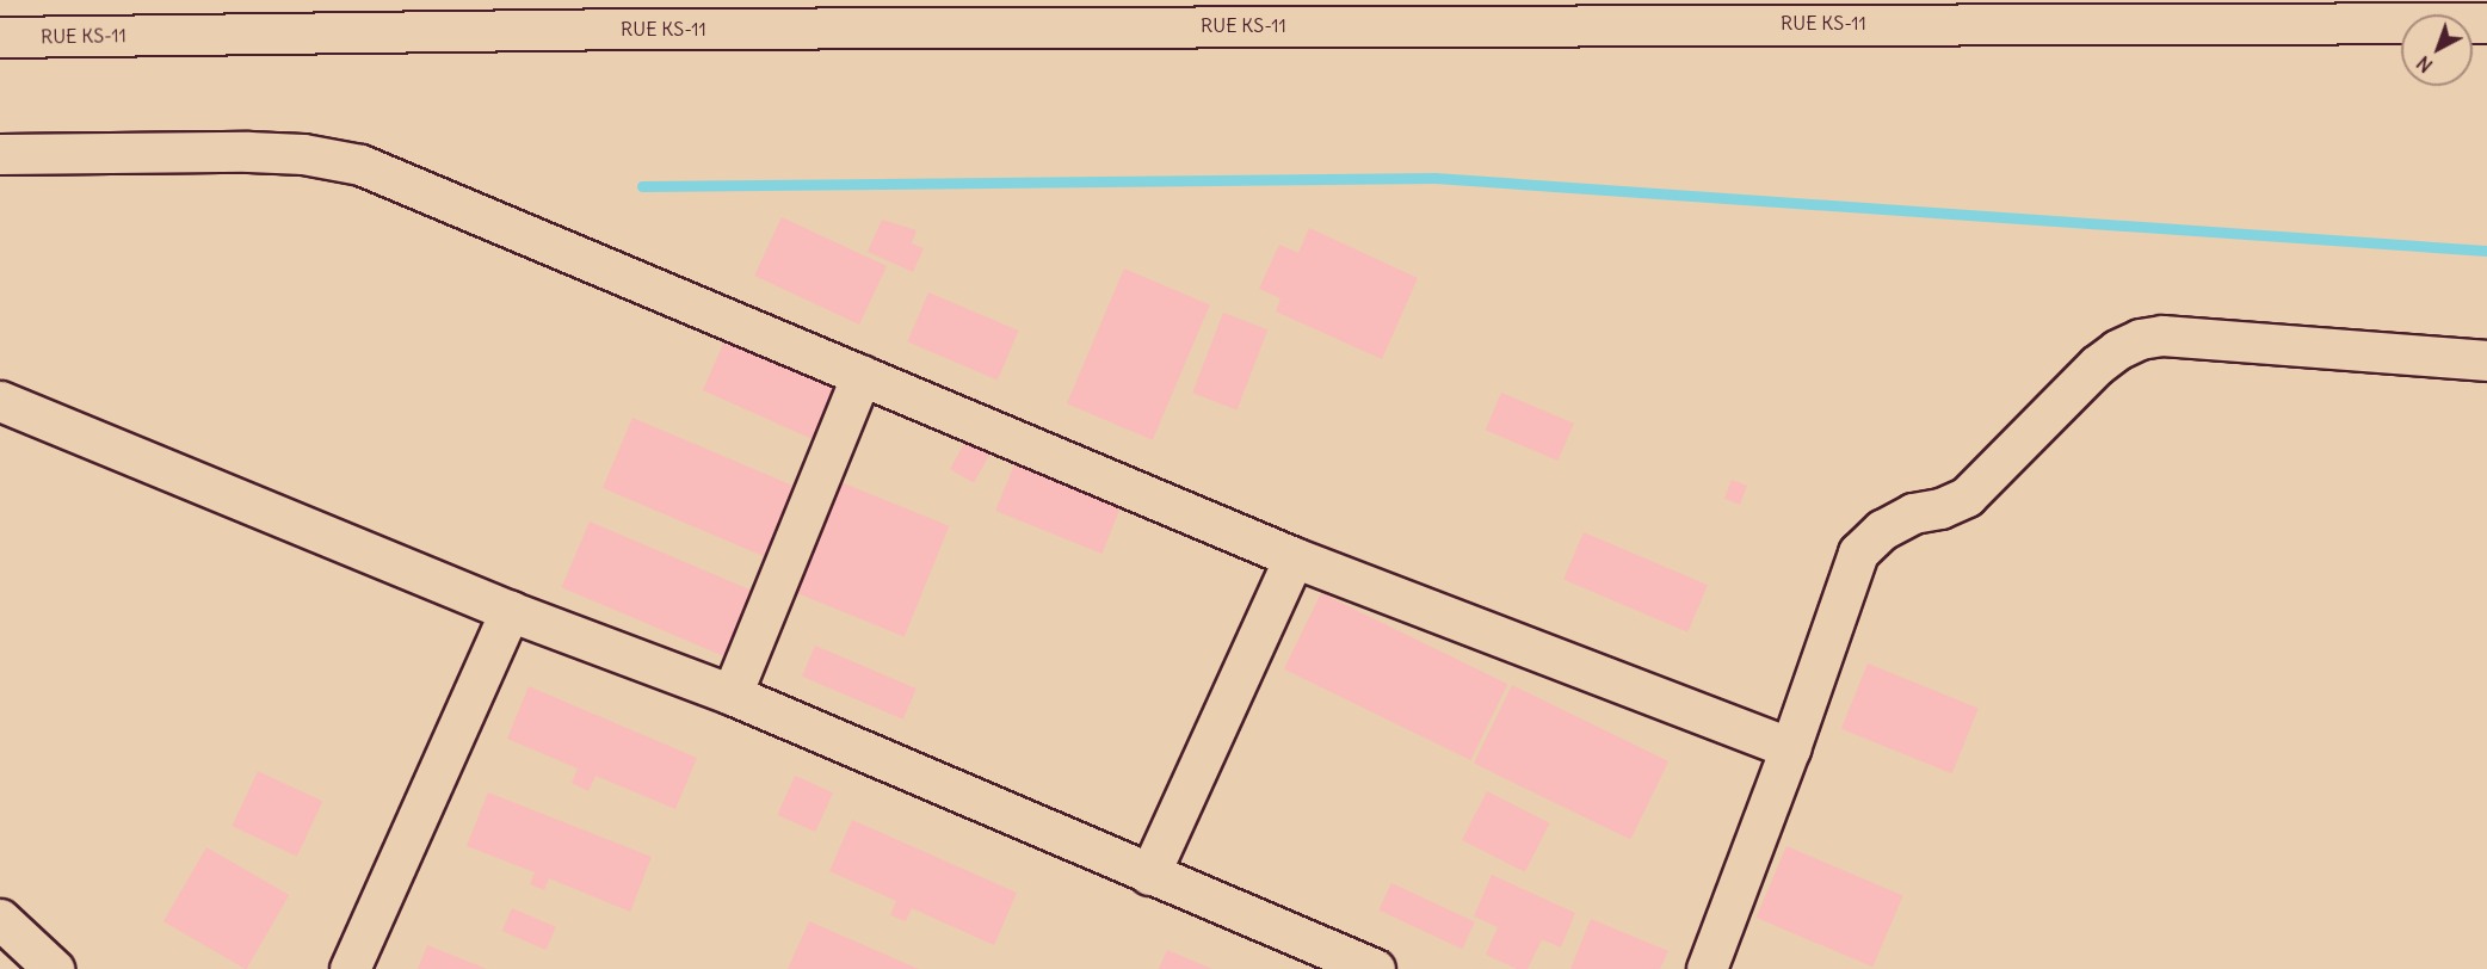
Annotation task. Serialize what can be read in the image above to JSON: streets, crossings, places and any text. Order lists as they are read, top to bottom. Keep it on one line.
{"streets":{"street":["RUE KS-11"]},"north":"bottom left"}
